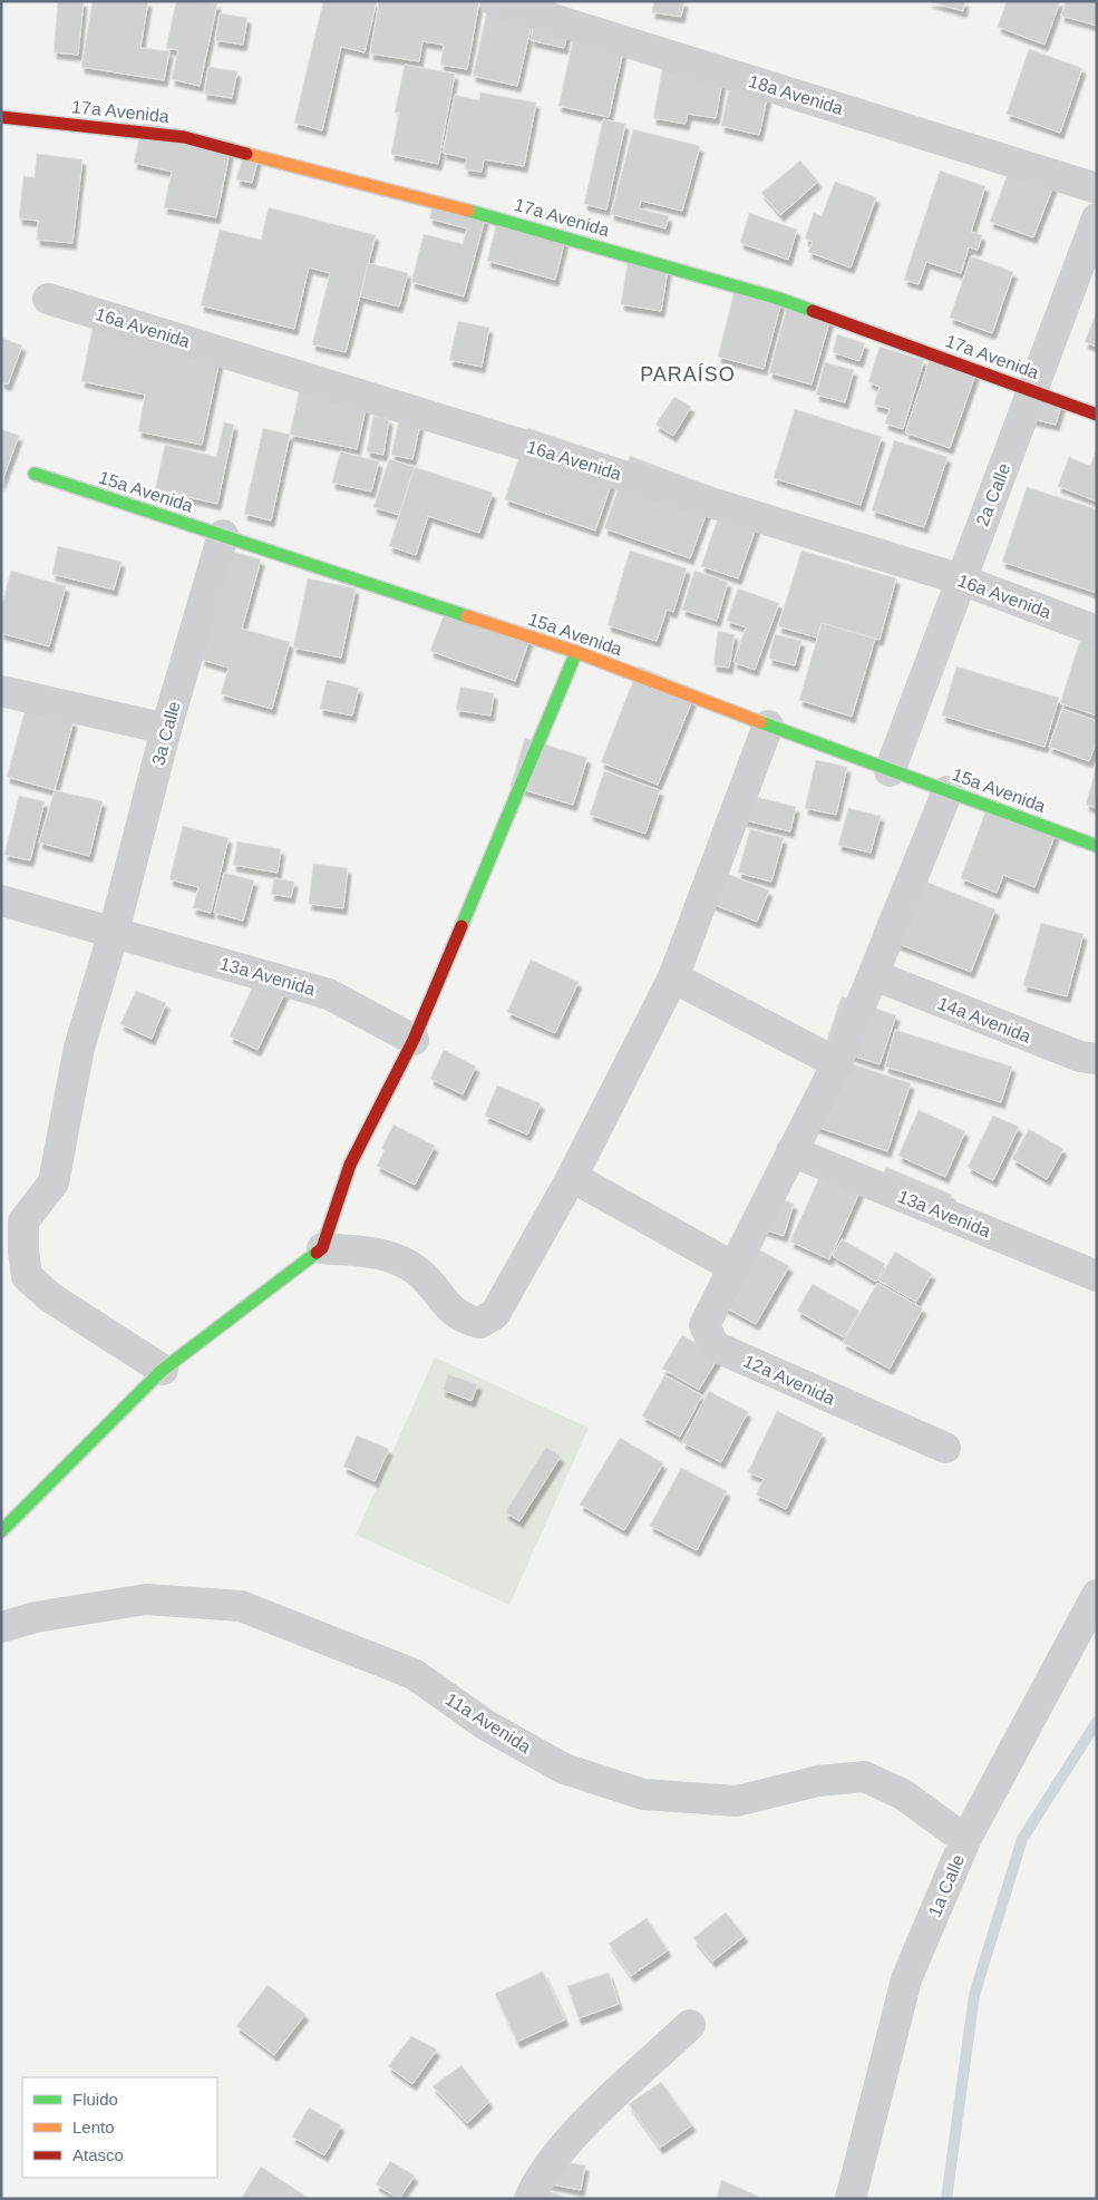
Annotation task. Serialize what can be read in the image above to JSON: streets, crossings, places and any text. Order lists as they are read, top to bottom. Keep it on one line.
{"streets":{"street":["18a Avenida","17a Avenida","16a Avenida","15a Avenida","2a Calle","3a Calle","13a Avenida","14a Avenida","12a Avenida","11a Avenida","1a Calle"]},"crossings":[["17a Avenida","2a Calle"],["16a Avenida","2a Calle"],["15a Avenida","2a Calle"],["15a Avenida","3a Calle"],["3a Calle","13a Avenida"],["11a Avenida","1a Calle"]],"districts":["PARAÍSO"],"legend":["Fluido","Lento","Atasco"]}
